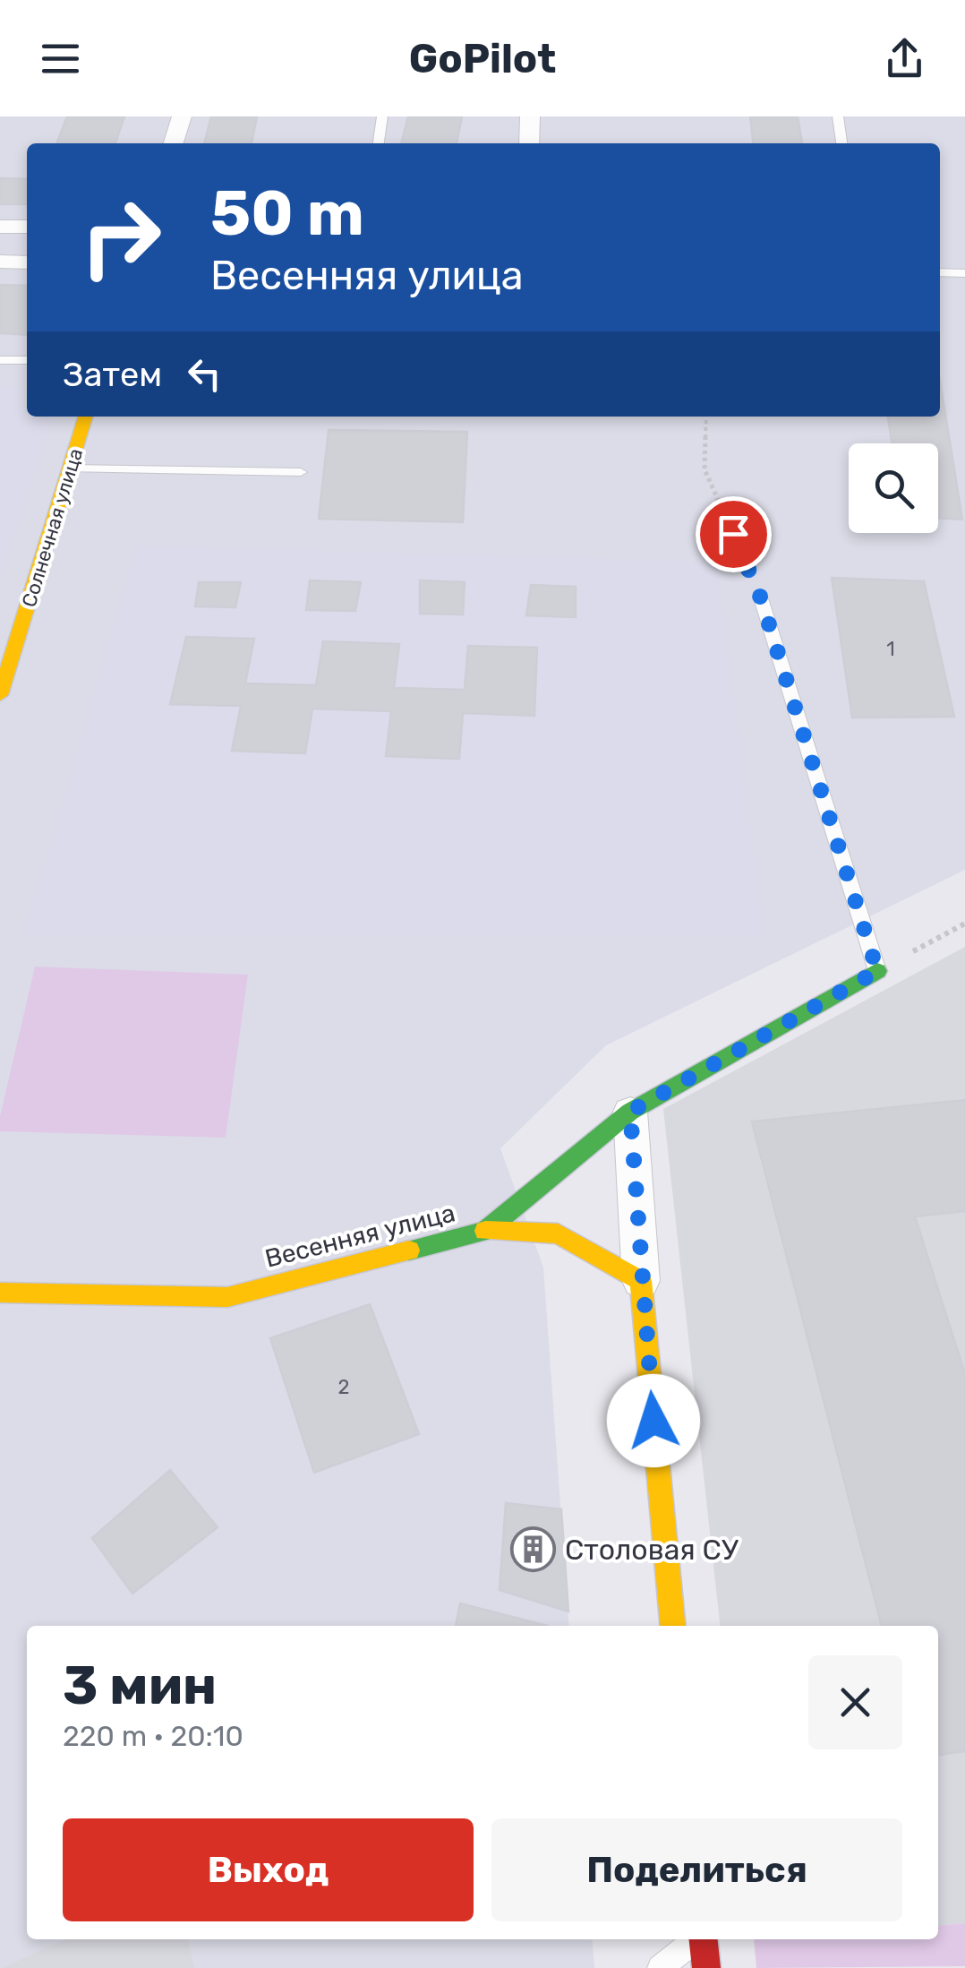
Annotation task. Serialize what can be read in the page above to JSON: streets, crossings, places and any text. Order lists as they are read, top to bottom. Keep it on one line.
{"streets":{"street":["Солнечная улица","Весенняя улица"]},"places":{"building":["Столовая СУ"]},"house_numbers":["1","2"],"page":{"header":"GoPilot","turn":["50 m","Весенняя улица"],"then":"Затем","heading":["3 мин","220 m · 20:10"],"buttons":["Выход","Поделиться"]}}
